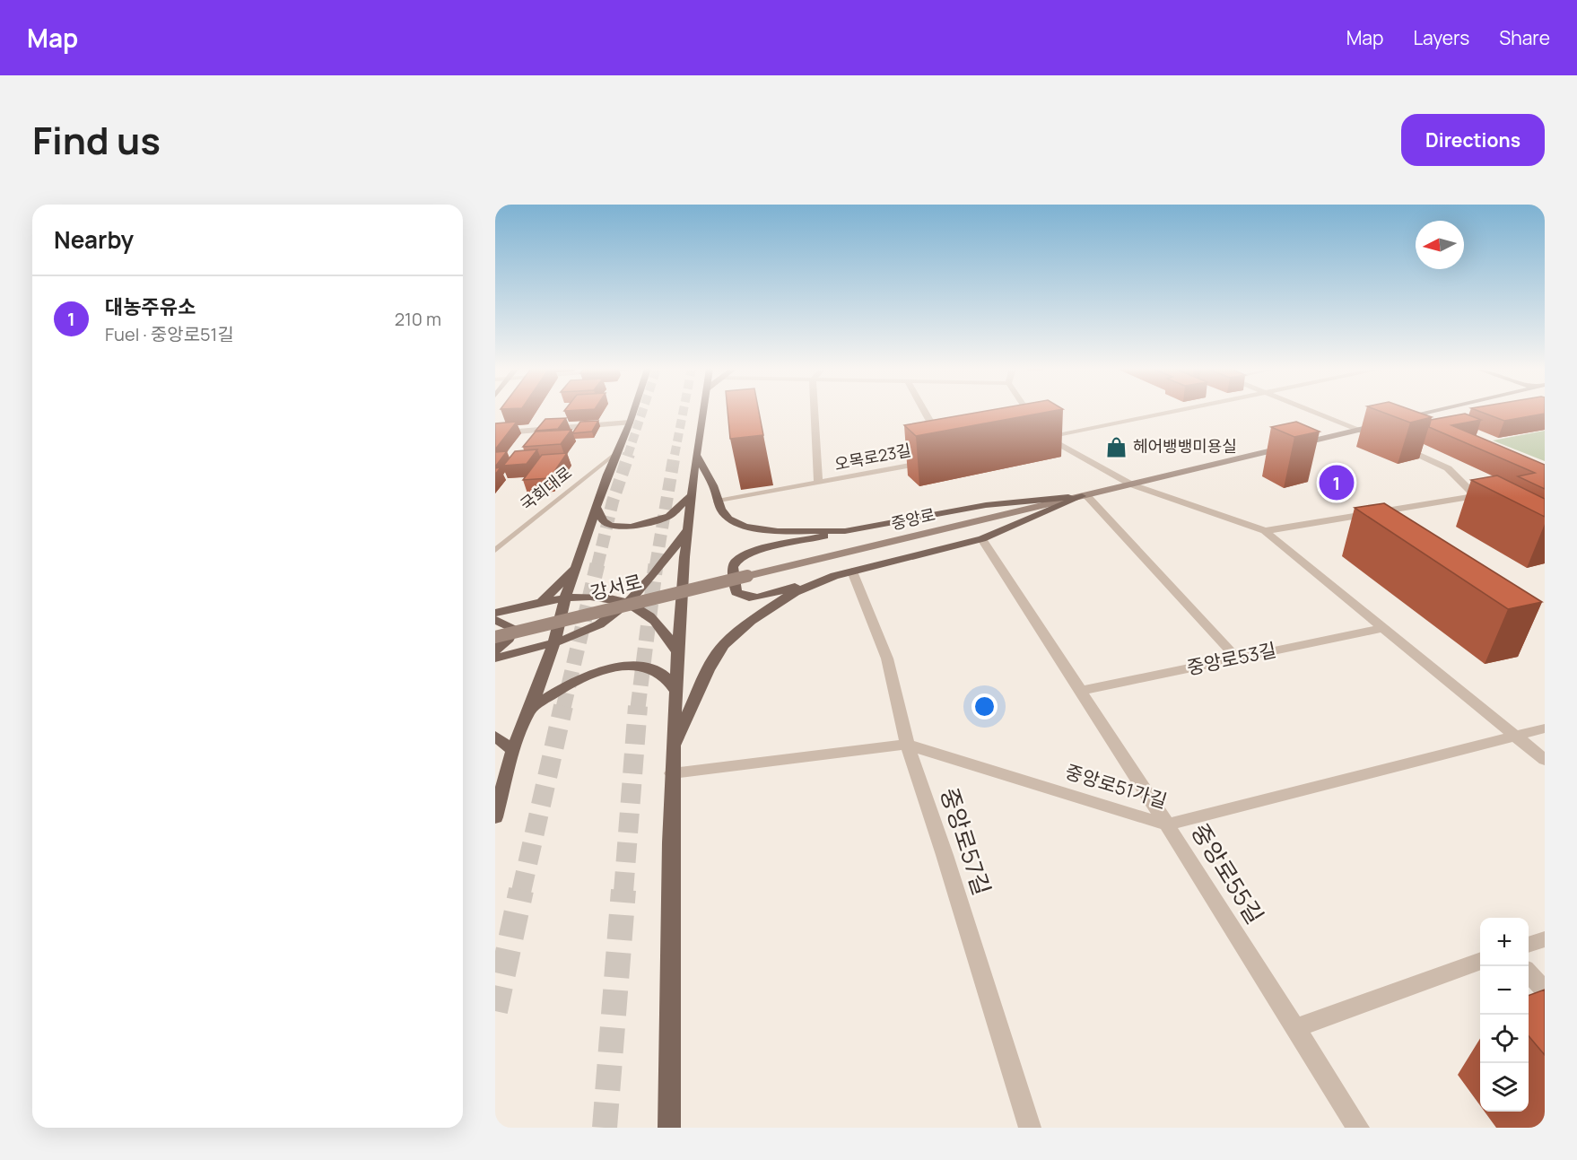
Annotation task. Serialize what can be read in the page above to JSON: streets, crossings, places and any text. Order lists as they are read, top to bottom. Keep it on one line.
{"streets":{"main road":["중앙로","강서로"],"street":["오목로23길","중앙로53길","중앙로51가길","중앙로57길","중앙로55길"],"lane":["국회대로"]},"crossings":[["중앙로","강서로"],["중앙로53길","중앙로55길"],["중앙로51가길","중앙로57길"],["중앙로51가길","중앙로55길"]],"places":{"shop":["헤어뱅뱅미용실"]},"north":"left","page":{"header":"Map","nav":["Map","Layers","Share"],"title":"Find us","buttons":"Directions","heading":"Nearby","list":[{"mark":"1","name":"대농주유소","note":"Fuel · 중앙로51길","value":"210 m"}],"pins":"1","map_buttons":["+","−"]}}
